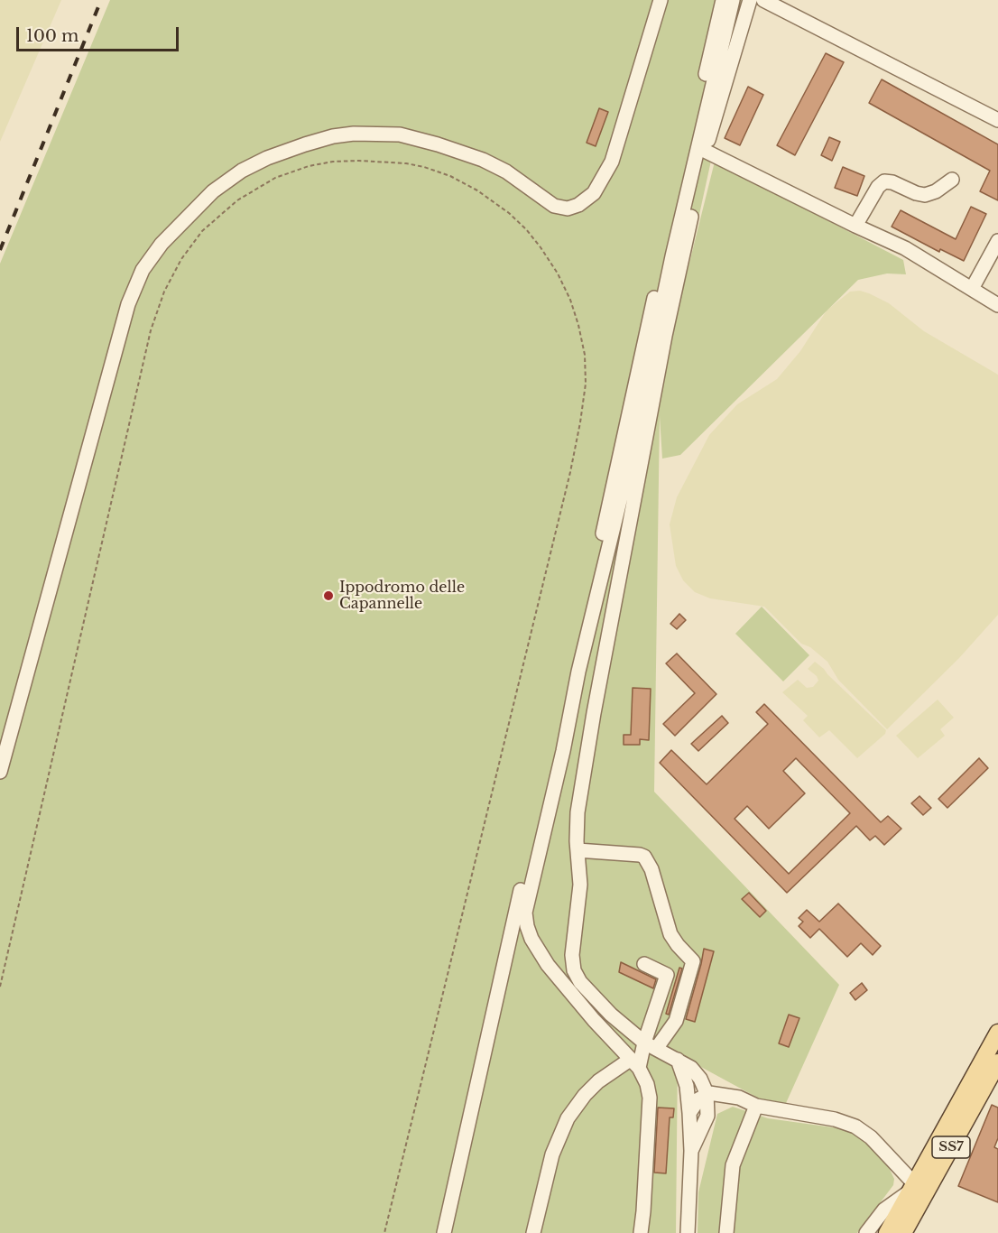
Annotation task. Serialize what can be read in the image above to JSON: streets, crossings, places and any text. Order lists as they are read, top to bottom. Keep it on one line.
{"streets":{"main road":["SS7"]},"places":["Ippodromo delle Capannelle"],"scale_bar":"100 m"}
